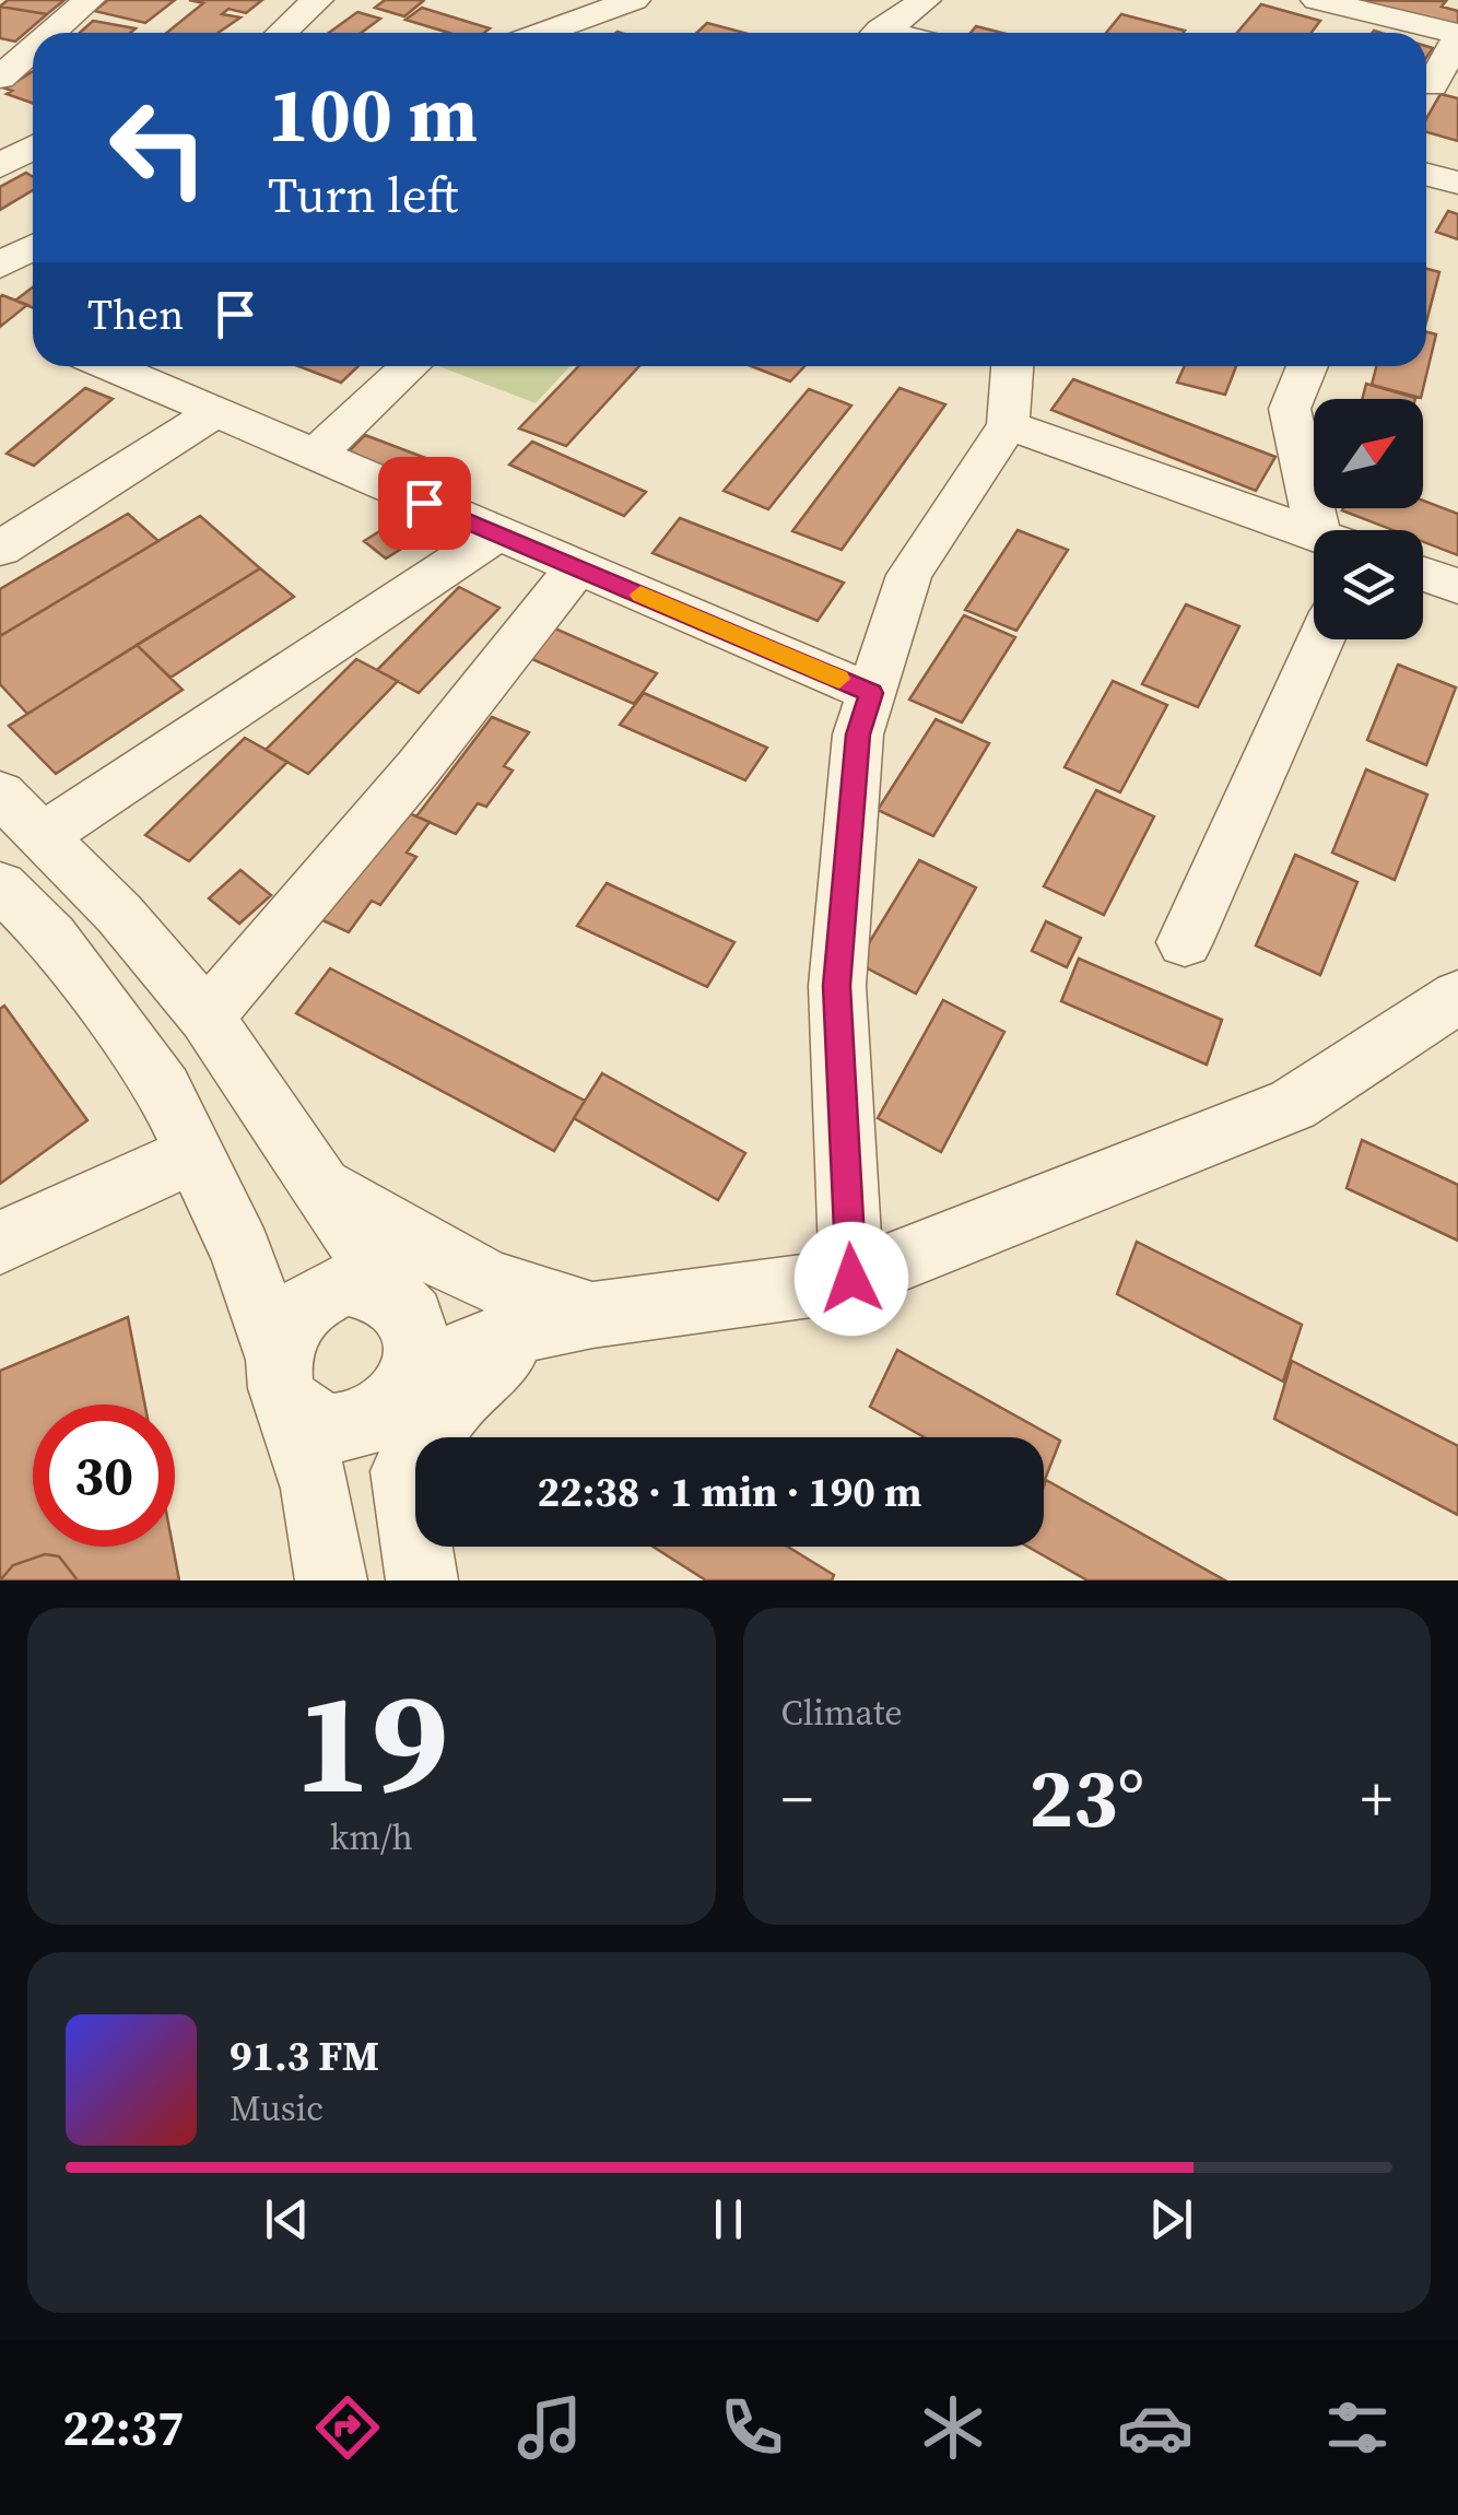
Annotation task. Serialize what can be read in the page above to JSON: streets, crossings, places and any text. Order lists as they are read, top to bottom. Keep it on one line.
{"north":"top right","page":{"turn":["100 m","Turn left"],"then":"Then","limit":"30","trip":"22:38 · 1 min · 190 m","tile":[["19","km/h"],"Climate"],"heat":["−","23°","+"],"song":["91.3 FM","Music"],"tabs":"22:37"}}
